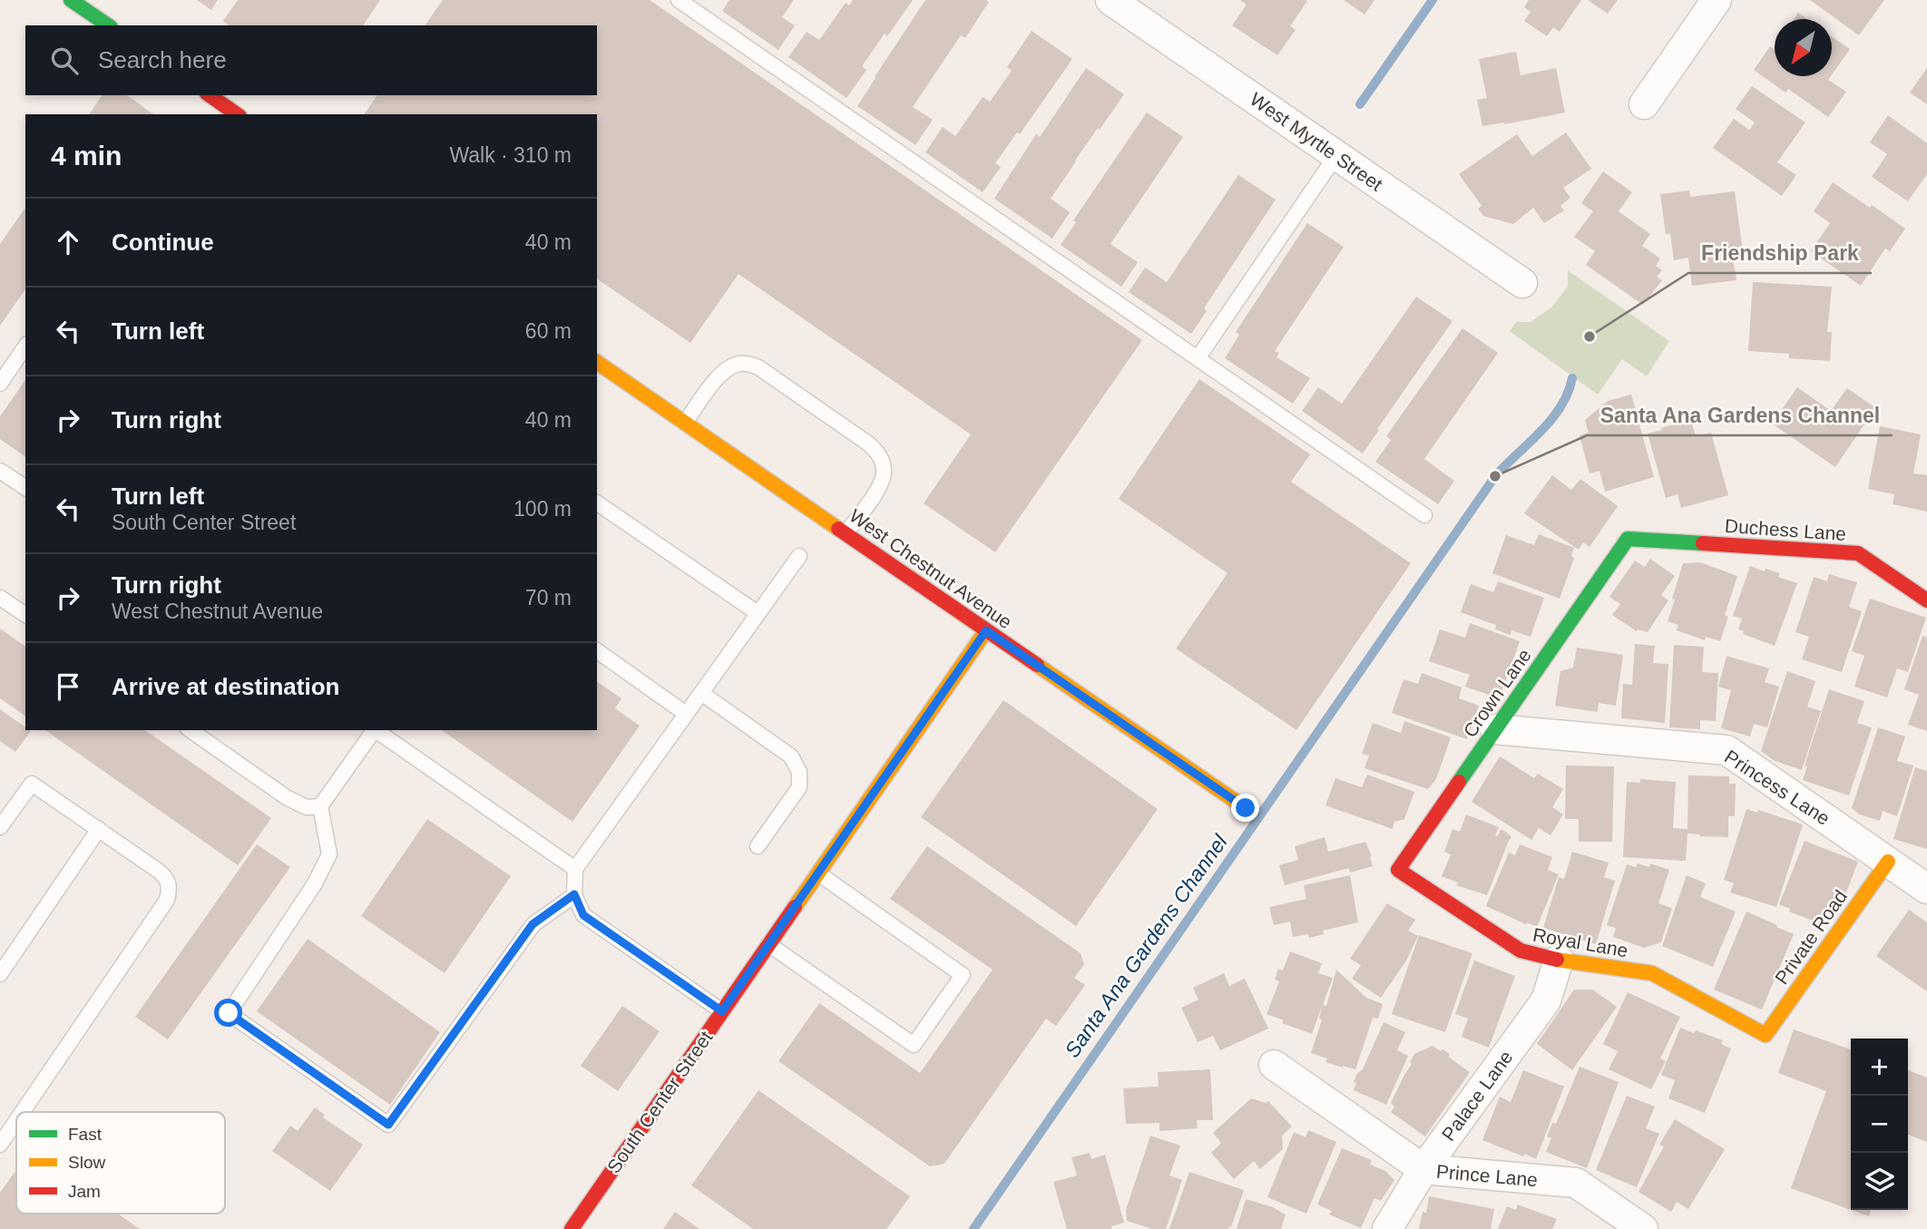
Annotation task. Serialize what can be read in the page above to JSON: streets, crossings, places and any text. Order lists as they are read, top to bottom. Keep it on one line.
{"streets":{"street":["West Myrtle Street","Duchess Lane","West Chestnut Avenue","Crown Lane","Princess Lane","Private Road","Royal Lane","Palace Lane","South Center Street","Prince Lane"]},"crossings":[["Duchess Lane","Crown Lane"],["West Chestnut Avenue","South Center Street"],["Crown Lane","Princess Lane"],["Crown Lane","Royal Lane"],["Princess Lane","Private Road"],["Private Road","Royal Lane"],["Royal Lane","Palace Lane"],["Palace Lane","Prince Lane"]],"water":["Santa Ana Gardens Channel"],"places":["Friendship Park","Santa Ana Gardens Channel"],"legend":["Fast","Slow","Jam"],"north":"bottom left","page":{"search":"Search here","heading":["4 min","Walk · 310 m"],"list":[["Continue","40 m"],["Turn left","60 m"],["Turn right","40 m"],["Turn left","South Center Street","100 m"],["Turn right","West Chestnut Avenue","70 m"],"Arrive at destination"],"map_buttons":["+","−"]}}
